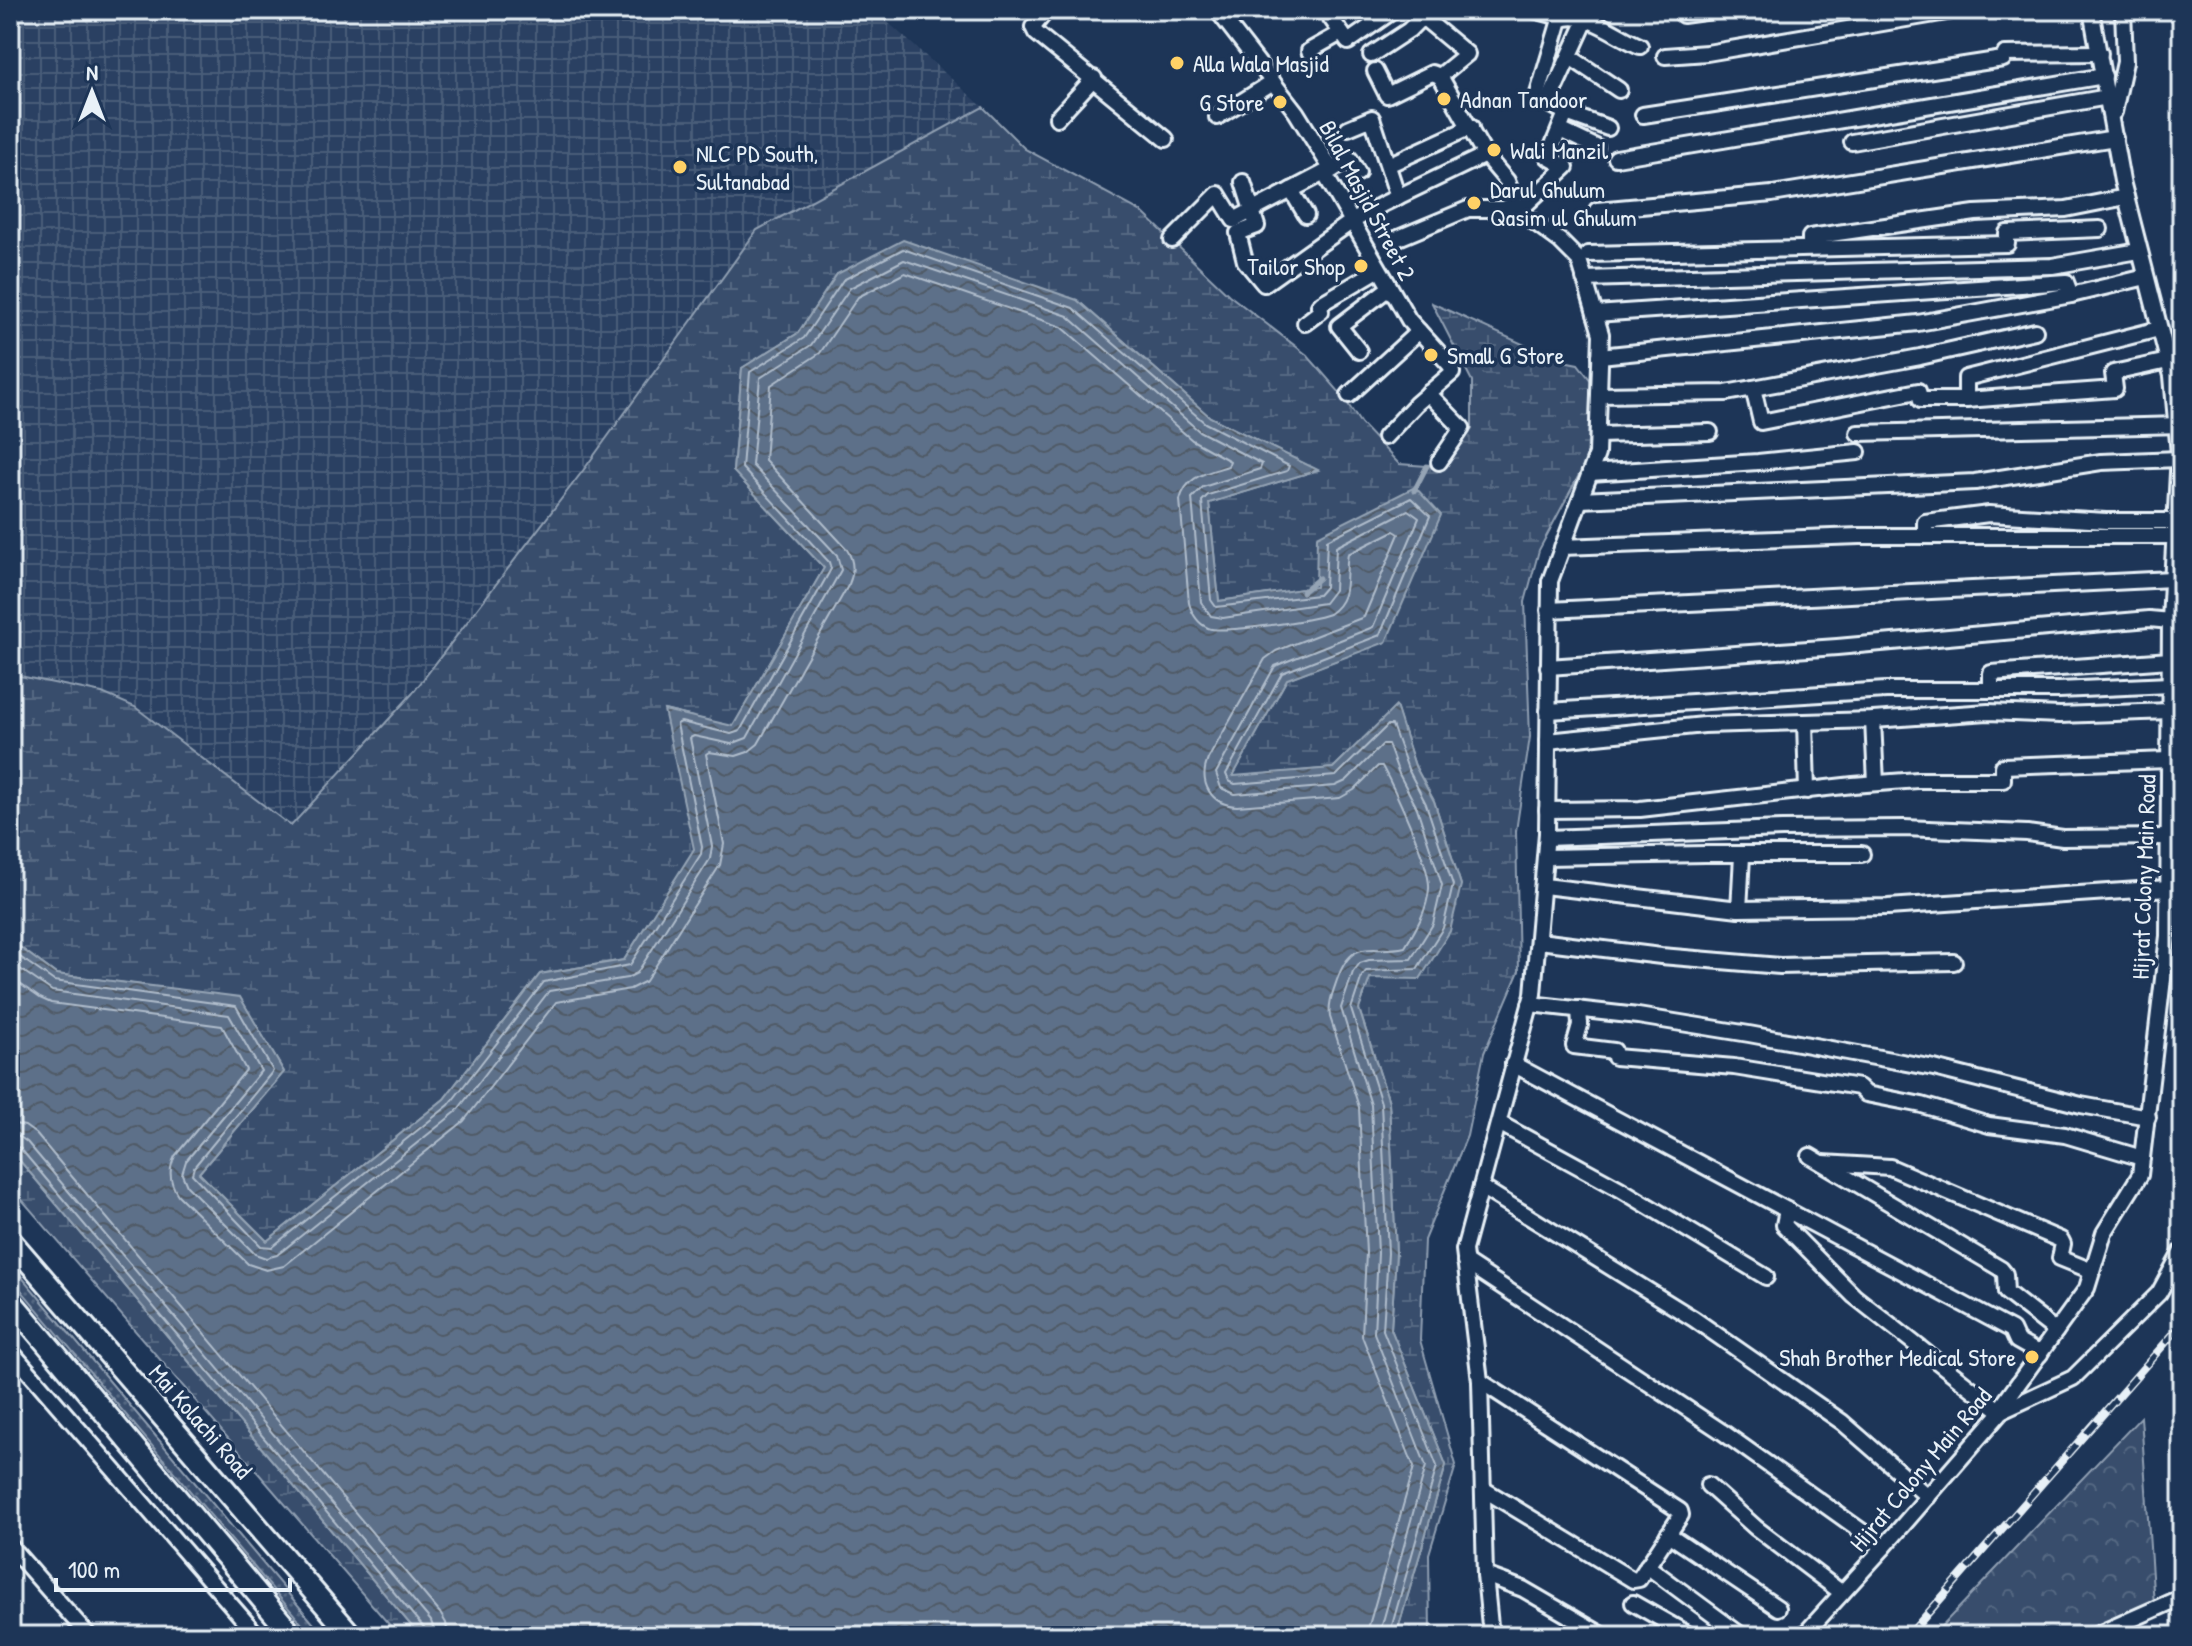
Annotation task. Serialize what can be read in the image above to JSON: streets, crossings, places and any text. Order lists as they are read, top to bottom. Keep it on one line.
{"streets":{"main road":["Mai Kolachi Road"],"street":["Bilal Masjid Street 2","Hijrat Colony Main Road"]},"places":["Alla Wala Masjid","Adnan Tandoor","G Store","Wali Manzil","NLC PD South, Sultanabad","Darul Ghulum Qasim ul Ghulum","Tailor Shop","Small G Store","Shah Brother Medical Store"],"scale_bar":"100 m","north":"top"}
